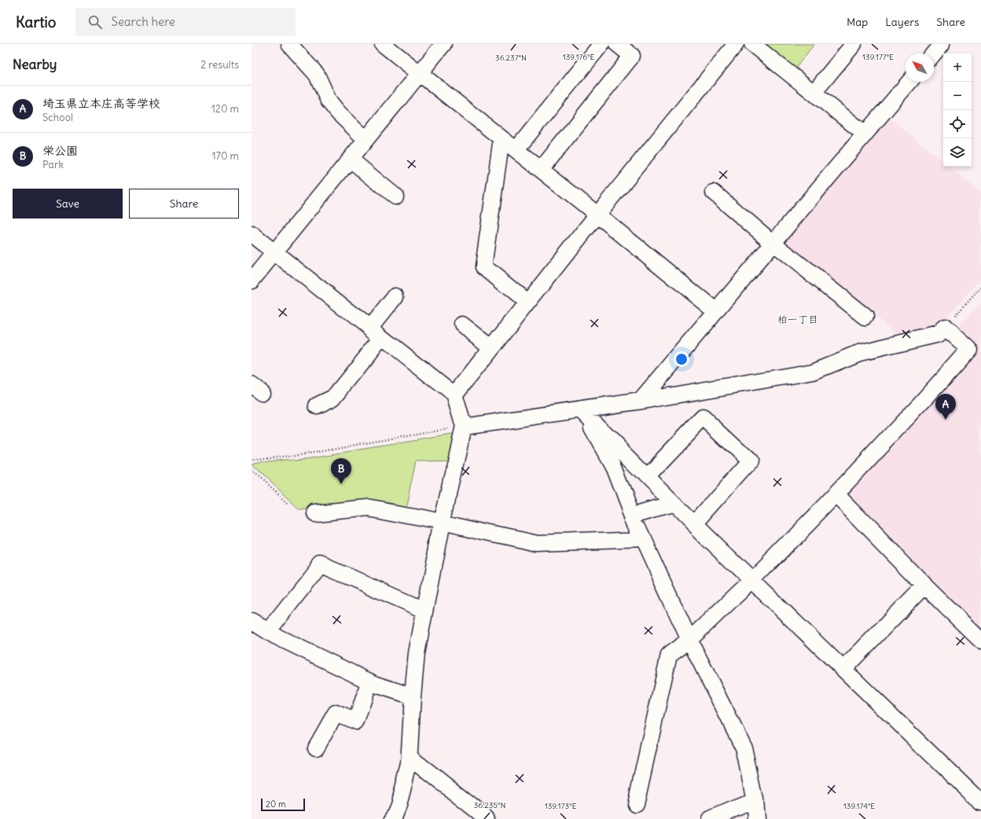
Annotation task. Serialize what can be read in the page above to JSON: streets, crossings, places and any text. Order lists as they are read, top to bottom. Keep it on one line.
{"districts":["柏一丁目"],"scale_bar":"20 m","north":"top left","page":{"header":"Kartio","search":"Search here","nav":["Map","Layers","Share"],"heading":["Nearby","2 results"],"map_buttons":["+","−"],"list":[{"mark":"A","name":"埼玉県立本庄高等学校","note":"School","value":"120 m"},{"mark":"B","name":"栄公園","note":"Park","value":"170 m"}],"buttons":["Save","Share"],"pins":["A","B"],"scale":"20 m"},"coordinates":["139.176°E","139.177°E","36.237°N","36.235°N","139.173°E","139.174°E"]}
